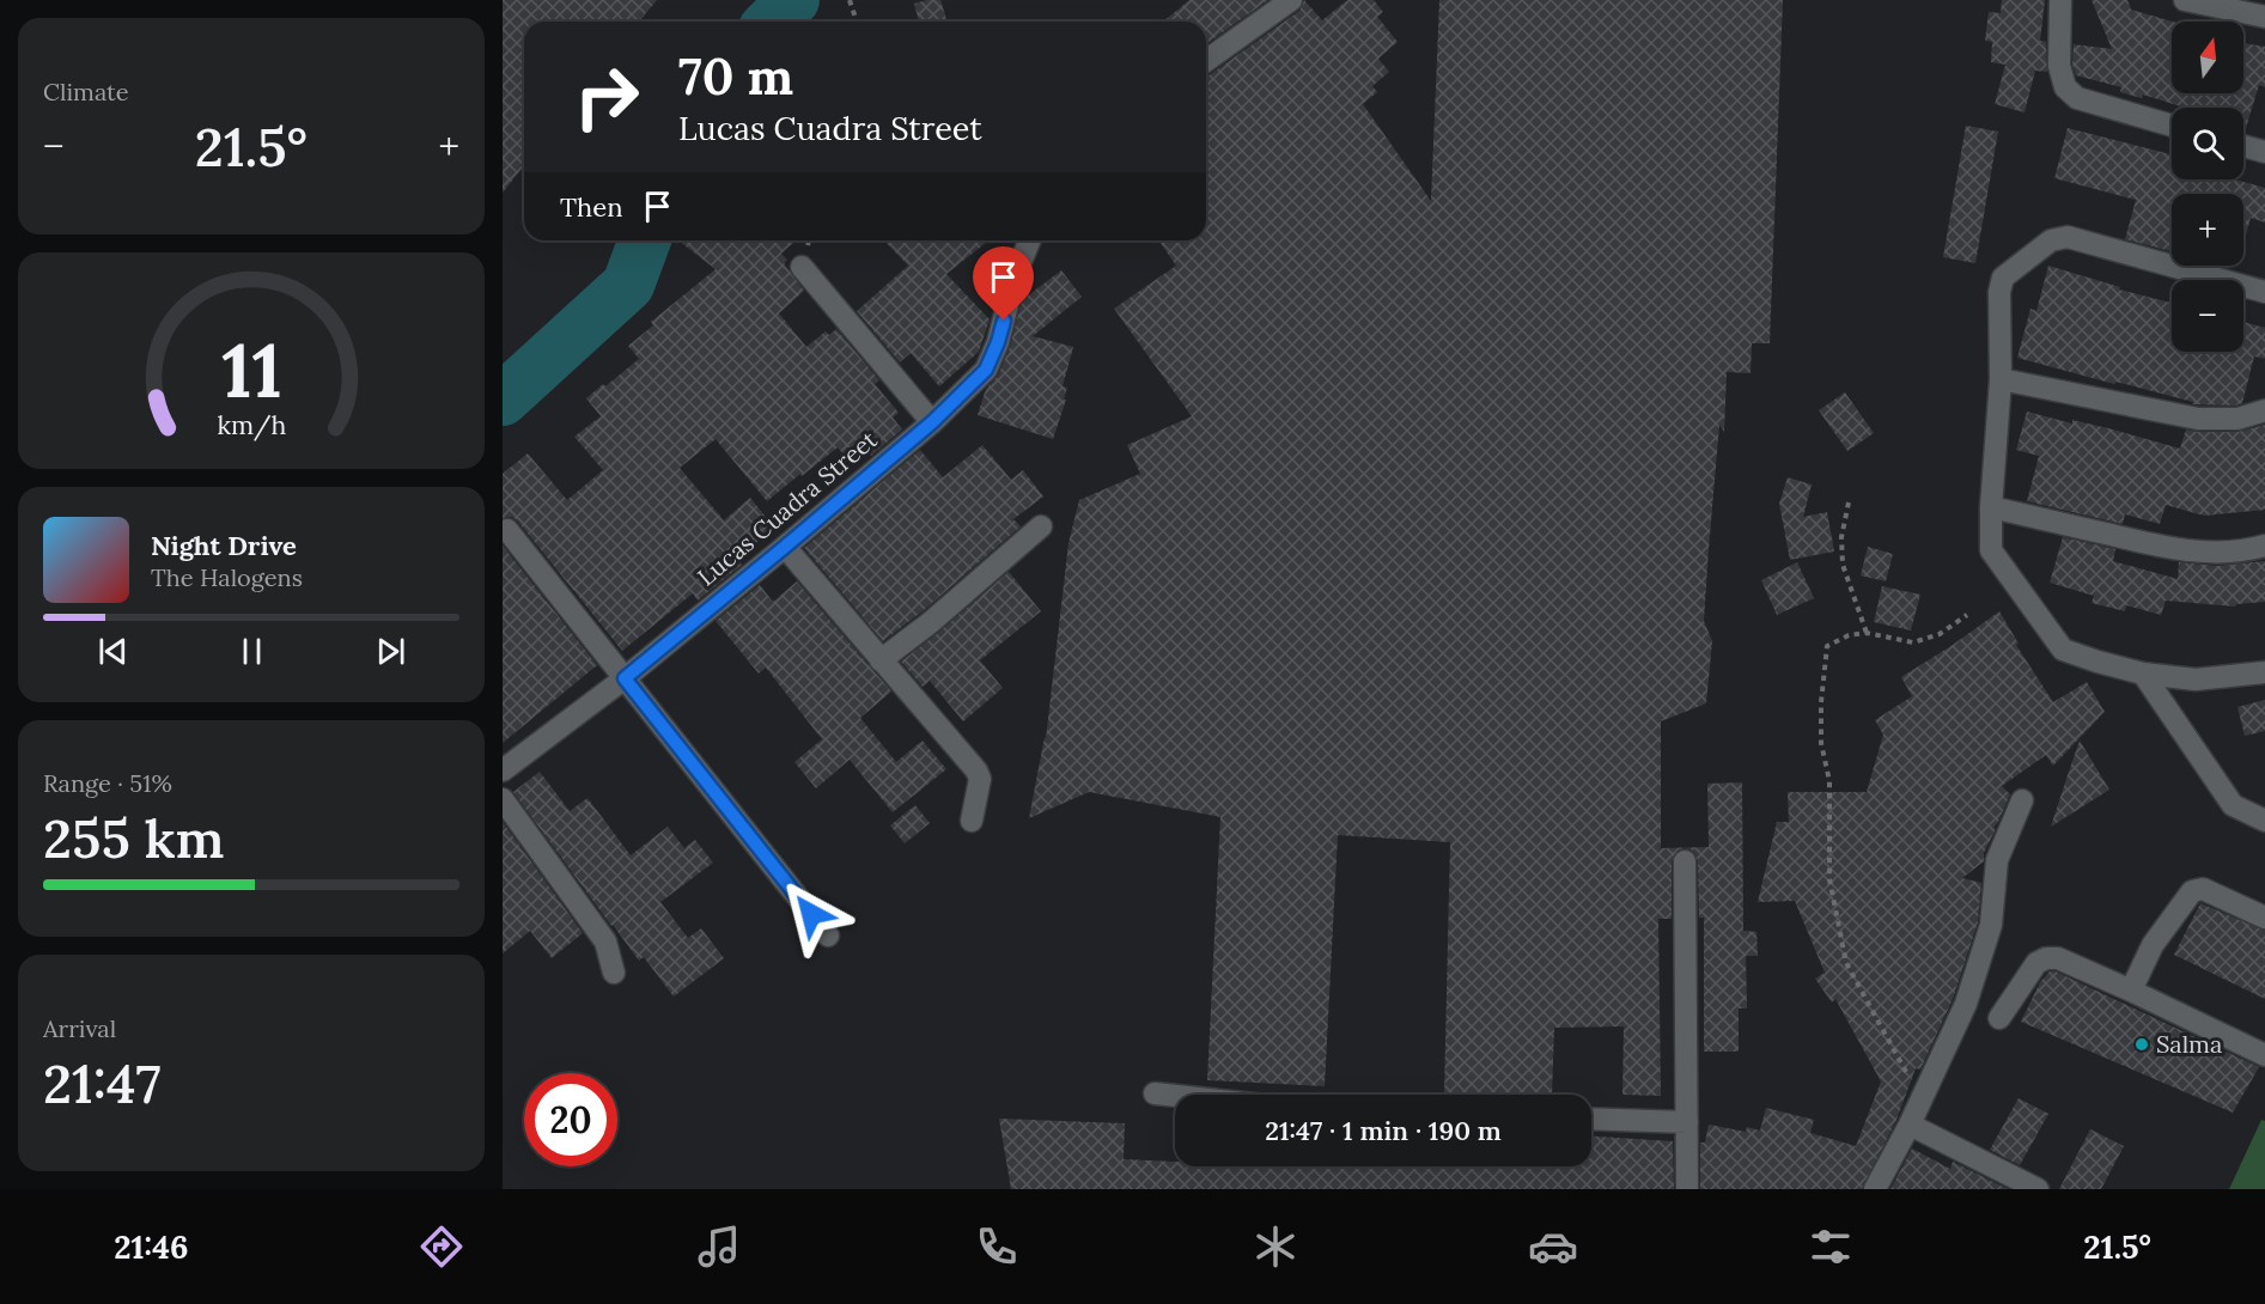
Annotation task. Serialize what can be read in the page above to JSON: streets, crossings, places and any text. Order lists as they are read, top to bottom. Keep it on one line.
{"streets":{"street":["Lucas Cuadra Street"]},"places":["Salma"],"north":"top","page":{"tile":["Climate",["Range · 51%","255 km"],["Arrival","21:47"]],"map_buttons":["+","−"],"turn":["70 m","Lucas Cuadra Street"],"heat":["−","21.5°","+"],"then":"Then","song":["Night Drive","The Halogens"],"limit":"20","trip":"21:47 · 1 min · 190 m","tabs":["21:46","21.5°"],"gauge":["11","km/h"]}}
